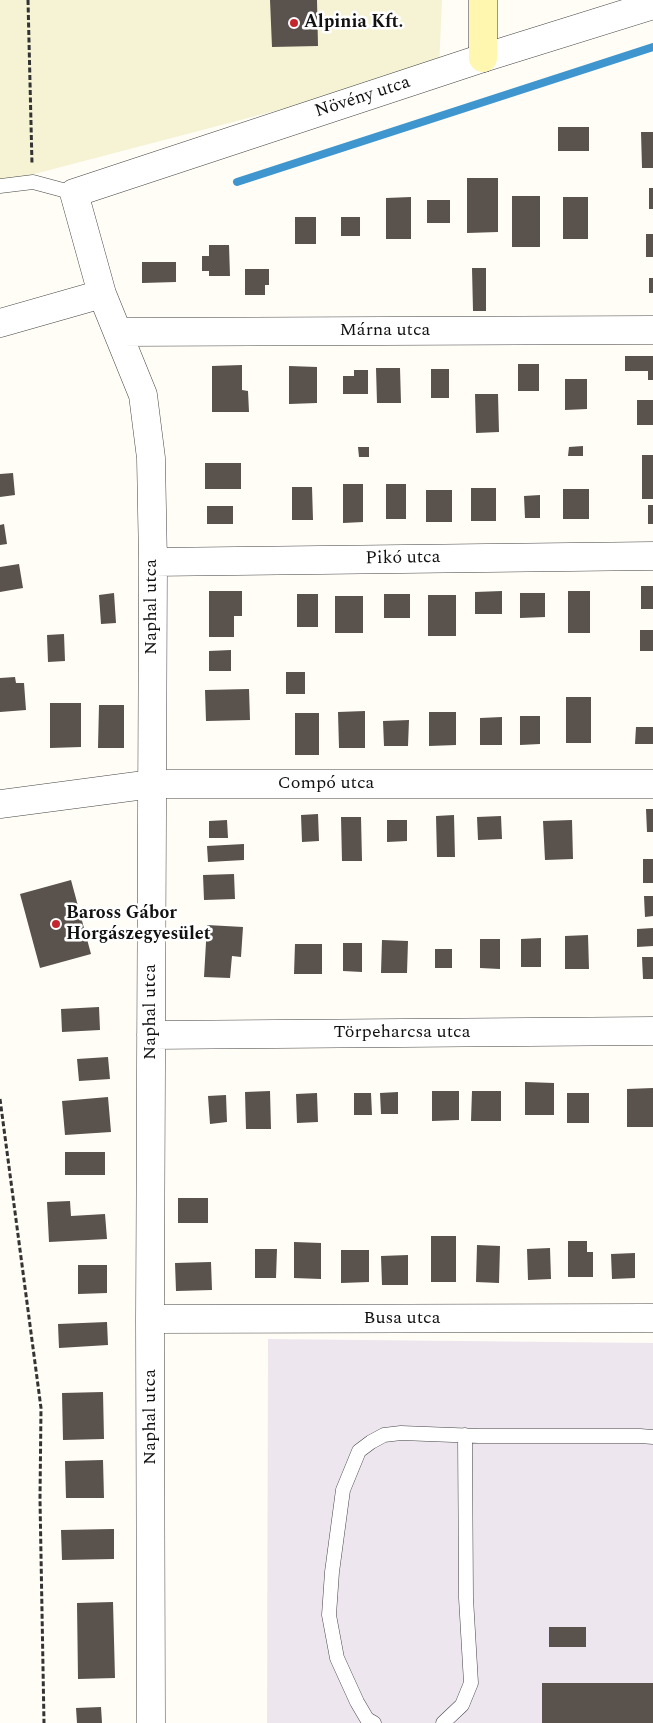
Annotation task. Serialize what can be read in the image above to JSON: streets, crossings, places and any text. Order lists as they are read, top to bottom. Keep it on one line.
{"streets":{"street":["Növény utca","Márna utca","Pikó utca","Naphal utca","Compó utca","Törpeharcsa utca","Busa utca"]},"crossings":[["Növény utca","Naphal utca"],["Márna utca","Naphal utca"],["Pikó utca","Naphal utca"],["Naphal utca","Compó utca"],["Naphal utca","Törpeharcsa utca"],["Naphal utca","Busa utca"]],"places":["Alpinia Kft.","Baross Gábor Horgászegyesület"]}
